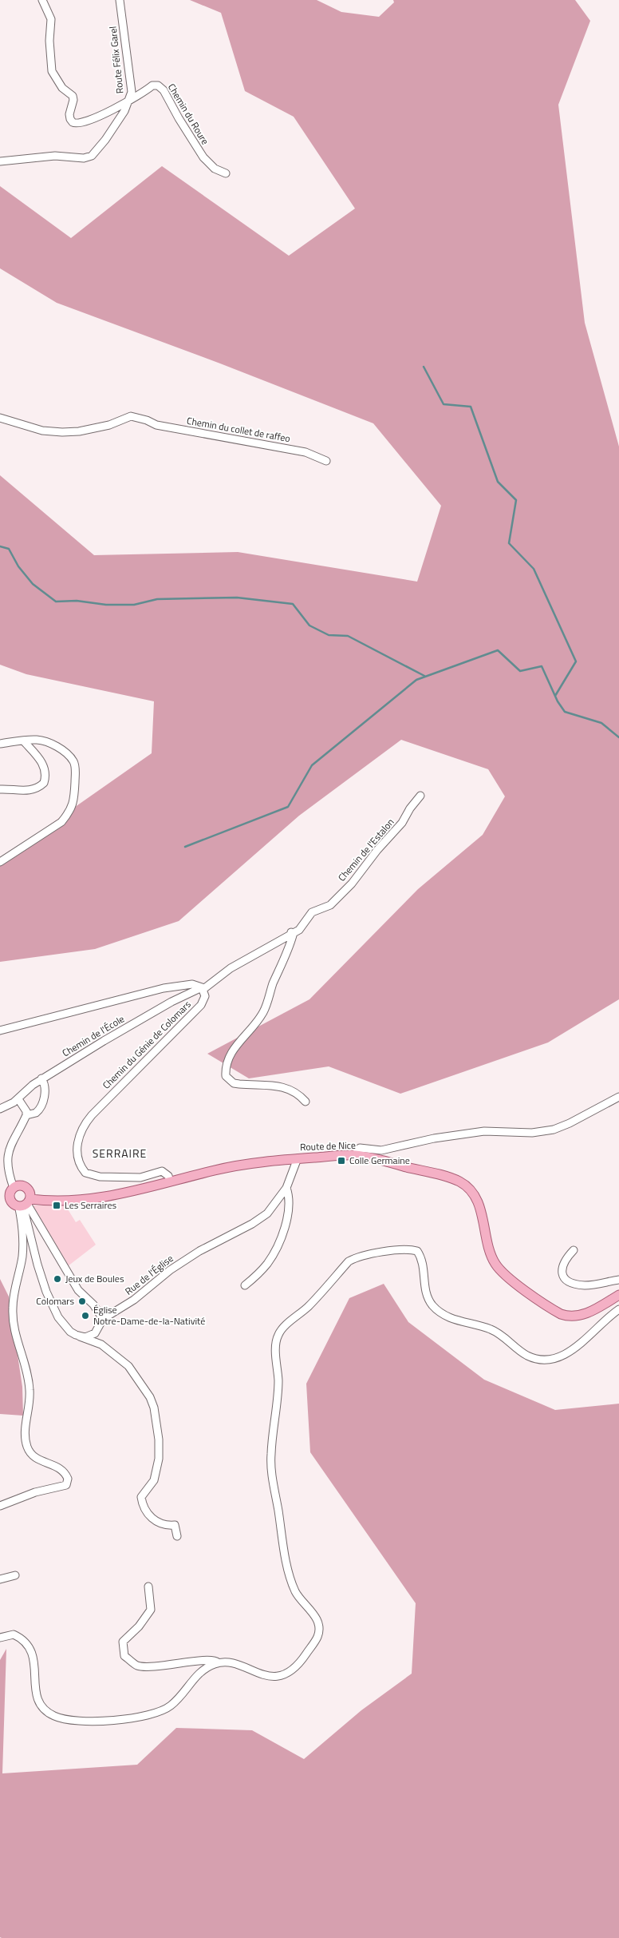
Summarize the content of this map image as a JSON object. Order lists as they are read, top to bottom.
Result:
{
  "streets": {
    "main road": ["Route de Nice"],
    "street": [
      "Route Félix Garel",
      "Chemin du Roure",
      "Chemin du collet de raffeo",
      "Chemin de l'Estalon",
      "Chemin de l'École",
      "Chemin du Génie de Colomars",
      "Rue de l'Église"
    ]
  },
  "crossings": [
    ["Route Félix Garel", "Chemin du Roure"],
    ["Chemin de l'Estalon", "Chemin de l'École"],
    ["Chemin de l'Estalon", "Chemin du Génie de Colomars"],
    ["Chemin de l'École", "Chemin du Génie de Colomars"],
    ["Chemin du Génie de Colomars", "Route de Nice"],
    ["Route de Nice", "Rue de l'Église"]
  ],
  "districts": ["SERRAIRE"],
  "places": {
    "transit": ["Colle Germaine", "Les Serraires"],
    "other": ["Jeux de Boules", "Colomars", "Église Notre-Dame-de-la-Nativité"]
  }
}
